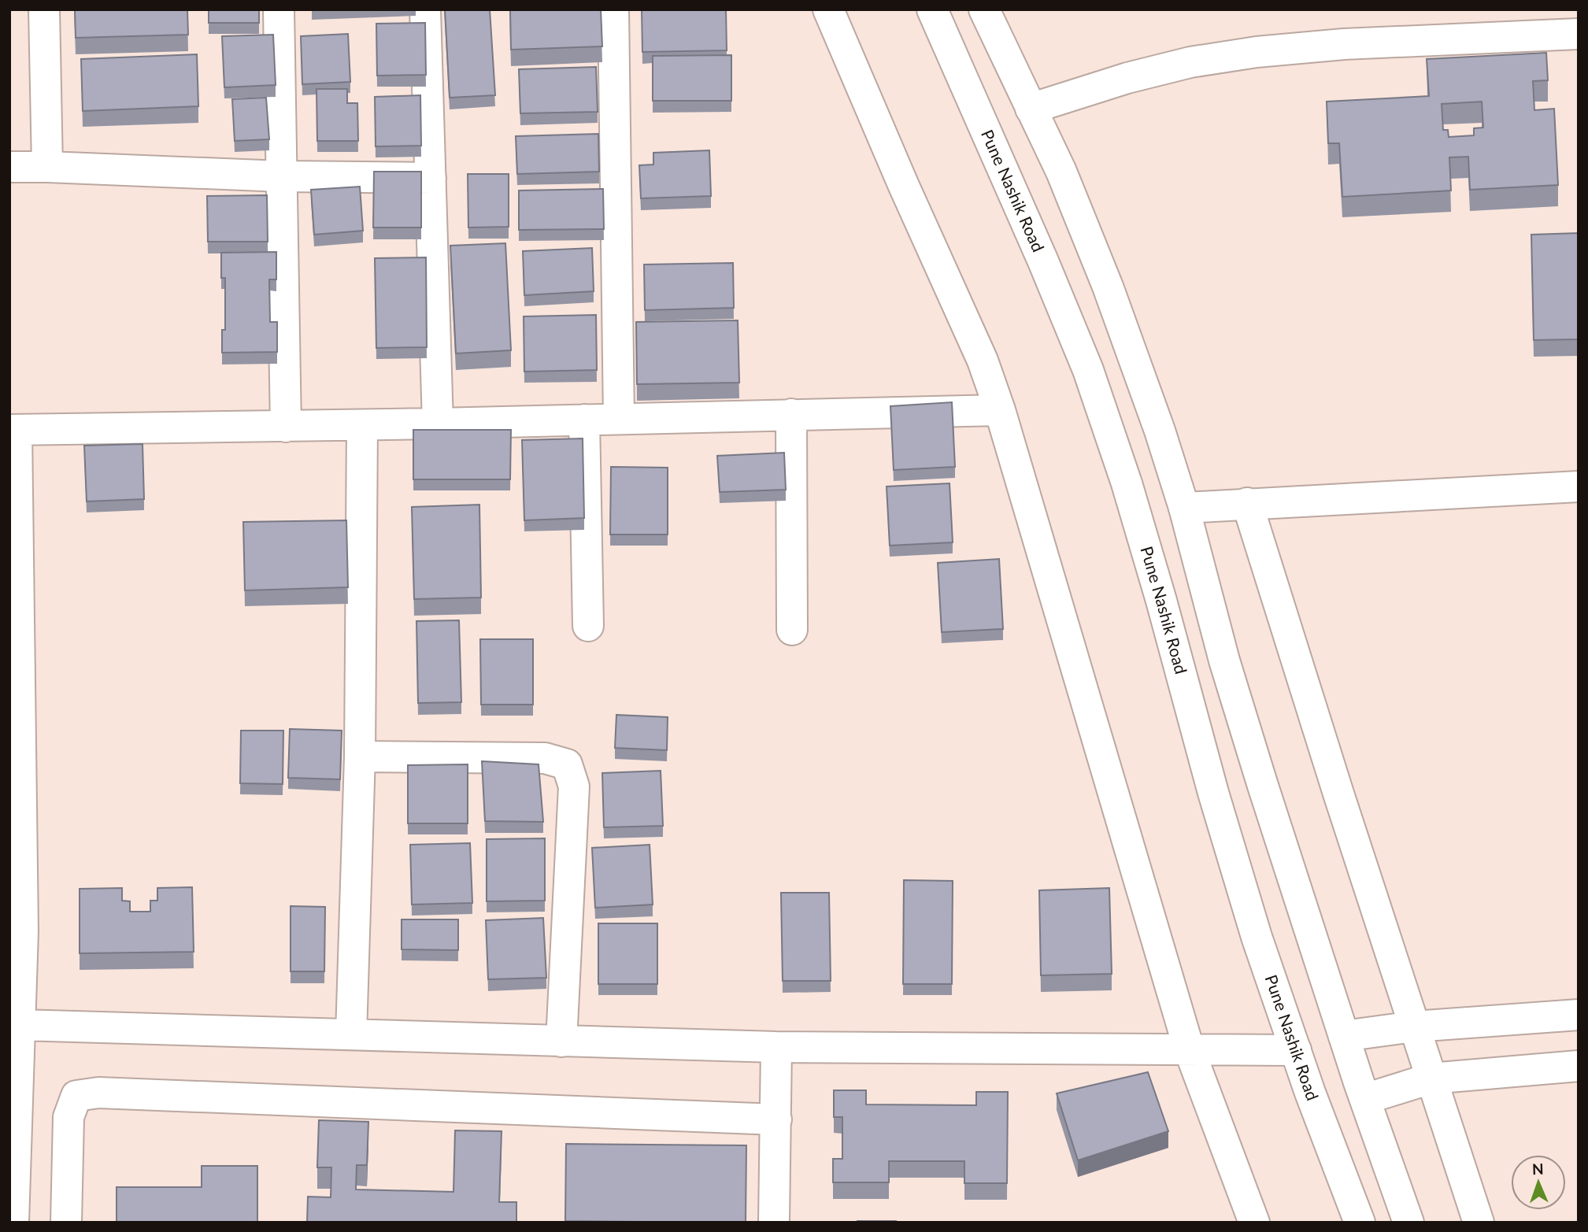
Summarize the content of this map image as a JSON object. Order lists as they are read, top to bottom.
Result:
{
  "streets": {
    "main road": ["Pune Nashik Road"]
  },
  "north": "top"
}
